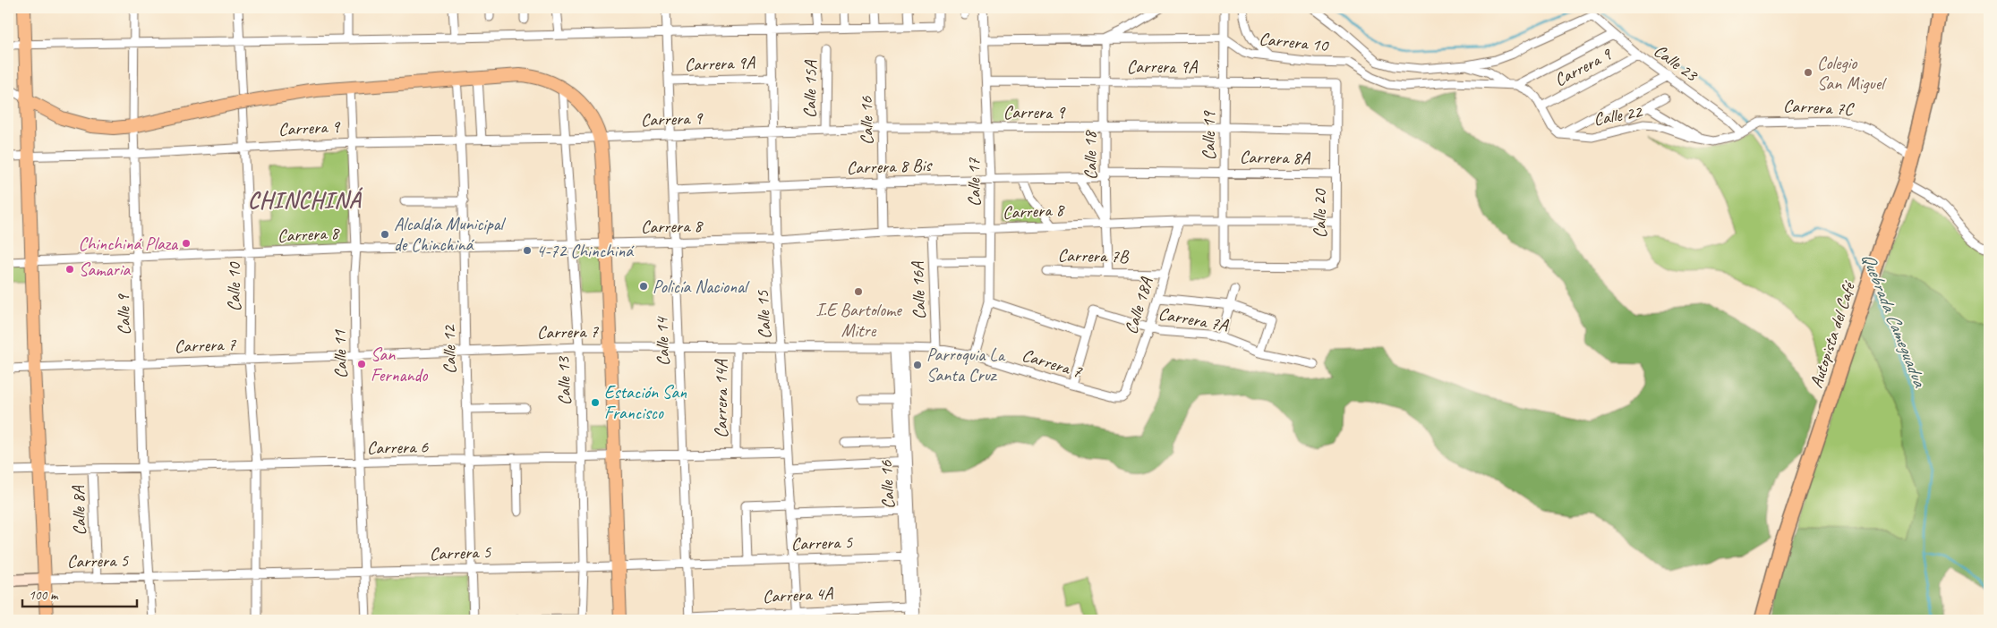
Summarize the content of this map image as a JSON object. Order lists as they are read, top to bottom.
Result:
{
  "streets": {
    "highway": ["Autopista del Café"],
    "street": [
      "Carrera 10",
      "Calle 23",
      "Carrera 9A",
      "Carrera 9",
      "Calle 15A",
      "Carrera 7C",
      "Calle 22",
      "Calle 16",
      "Calle 19",
      "Calle 18",
      "Carrera 8A",
      "Carrera 8 Bis",
      "Calle 17",
      "Carrera 8",
      "Calle 20",
      "Carrera 7B",
      "Calle 10",
      "Calle 16A",
      "Calle 18A",
      "Calle 9",
      "Calle 15",
      "Carrera 7A",
      "Carrera 7",
      "Calle 14",
      "Calle 12",
      "Calle 11",
      "Calle 13",
      "Carrera 14A",
      "Carrera 6",
      "Calle 8A",
      "Carrera 5",
      "Carrera 4A"
    ]
  },
  "crossings": [
    ["Carrera 10", "Calle 19"],
    ["Calle 23", "Carrera 9"],
    ["Calle 23", "Carrera 7C"],
    ["Calle 23", "Calle 22"],
    ["Carrera 9A", "Calle 19"],
    ["Carrera 9A", "Calle 18"],
    ["Carrera 9A", "Calle 17"],
    ["Carrera 9A", "Calle 20"],
    ["Carrera 9A", "Calle 15"],
    ["Carrera 9A", "Calle 14"],
    ["Carrera 9", "Calle 15A"],
    ["Carrera 9", "Calle 16"],
    ["Carrera 9", "Calle 19"],
    ["Carrera 9", "Calle 18"],
    ["Carrera 9", "Calle 17"],
    ["Carrera 9", "Calle 20"],
    ["Carrera 9", "Calle 10"],
    ["Carrera 9", "Calle 9"],
    ["Carrera 9", "Calle 15"],
    ["Carrera 9", "Calle 14"],
    ["Carrera 9", "Calle 12"],
    ["Carrera 9", "Calle 11"],
    ["Carrera 9", "Calle 13"],
    ["Carrera 7C", "Calle 22"],
    ["Carrera 7C", "Autopista del Café"],
    ["Calle 16", "Carrera 8 Bis"],
    ["Calle 16", "Carrera 8"],
    ["Calle 16", "Carrera 7"],
    ["Calle 16", "Carrera 5"],
    ["Calle 16", "Carrera 4A"],
    ["Calle 19", "Carrera 8A"],
    ["Calle 19", "Carrera 8"],
    ["Calle 19", "Calle 20"],
    ["Calle 18", "Carrera 8A"],
    ["Calle 18", "Carrera 8 Bis"],
    ["Calle 18", "Carrera 8"],
    ["Calle 18", "Carrera 7B"],
    ["Carrera 8A", "Carrera 8 Bis"],
    ["Carrera 8A", "Calle 20"],
    ["Carrera 8 Bis", "Calle 17"],
    ["Carrera 8 Bis", "Calle 15"],
    ["Carrera 8 Bis", "Calle 14"],
    ["Calle 17", "Carrera 8"],
    ["Calle 17", "Carrera 7"],
    ["Carrera 8", "Calle 20"],
    ["Carrera 8", "Calle 10"],
    ["Carrera 8", "Calle 16A"],
    ["Carrera 8", "Calle 18A"],
    ["Carrera 8", "Calle 9"],
    ["Carrera 8", "Calle 15"],
    ["Carrera 8", "Calle 14"],
    ["Carrera 8", "Calle 12"],
    ["Carrera 8", "Calle 11"],
    ["Carrera 8", "Calle 13"],
    ["Carrera 7B", "Calle 18A"],
    ["Calle 10", "Carrera 7"],
    ["Calle 10", "Carrera 6"],
    ["Calle 10", "Carrera 5"],
    ["Calle 16A", "Carrera 7"],
    ["Calle 18A", "Carrera 7A"],
    ["Calle 18A", "Carrera 7"],
    ["Calle 9", "Carrera 7"],
    ["Calle 9", "Carrera 6"],
    ["Calle 9", "Carrera 5"],
    ["Calle 15", "Carrera 7"],
    ["Calle 15", "Carrera 6"],
    ["Calle 15", "Carrera 5"],
    ["Calle 15", "Carrera 4A"],
    ["Carrera 7", "Calle 14"],
    ["Carrera 7", "Calle 12"],
    ["Carrera 7", "Calle 11"],
    ["Carrera 7", "Calle 13"],
    ["Carrera 7", "Carrera 14A"],
    ["Calle 14", "Carrera 6"],
    ["Calle 14", "Carrera 5"],
    ["Calle 14", "Carrera 4A"],
    ["Calle 12", "Carrera 6"],
    ["Calle 12", "Carrera 5"],
    ["Calle 11", "Carrera 6"],
    ["Calle 11", "Carrera 5"],
    ["Calle 13", "Carrera 6"],
    ["Calle 13", "Carrera 5"],
    ["Carrera 14A", "Carrera 6"],
    ["Carrera 6", "Calle 8A"],
    ["Calle 8A", "Carrera 5"]
  ],
  "districts": ["CHINCHINÁ"],
  "water": ["Quebrada Cameguadua"],
  "places": [
    "Colegio San Miguel",
    "Alcaldía Municipal de Chinchiná",
    "Chinchiná Plaza",
    "4-72 Chinchiná",
    "Samaria",
    "Policía Nacional",
    "I.E Bartolome Mitre",
    "San Fernando",
    "Parroquia La Santa Cruz",
    "Estación San Francisco"
  ],
  "scale_bar": "100 m"
}
